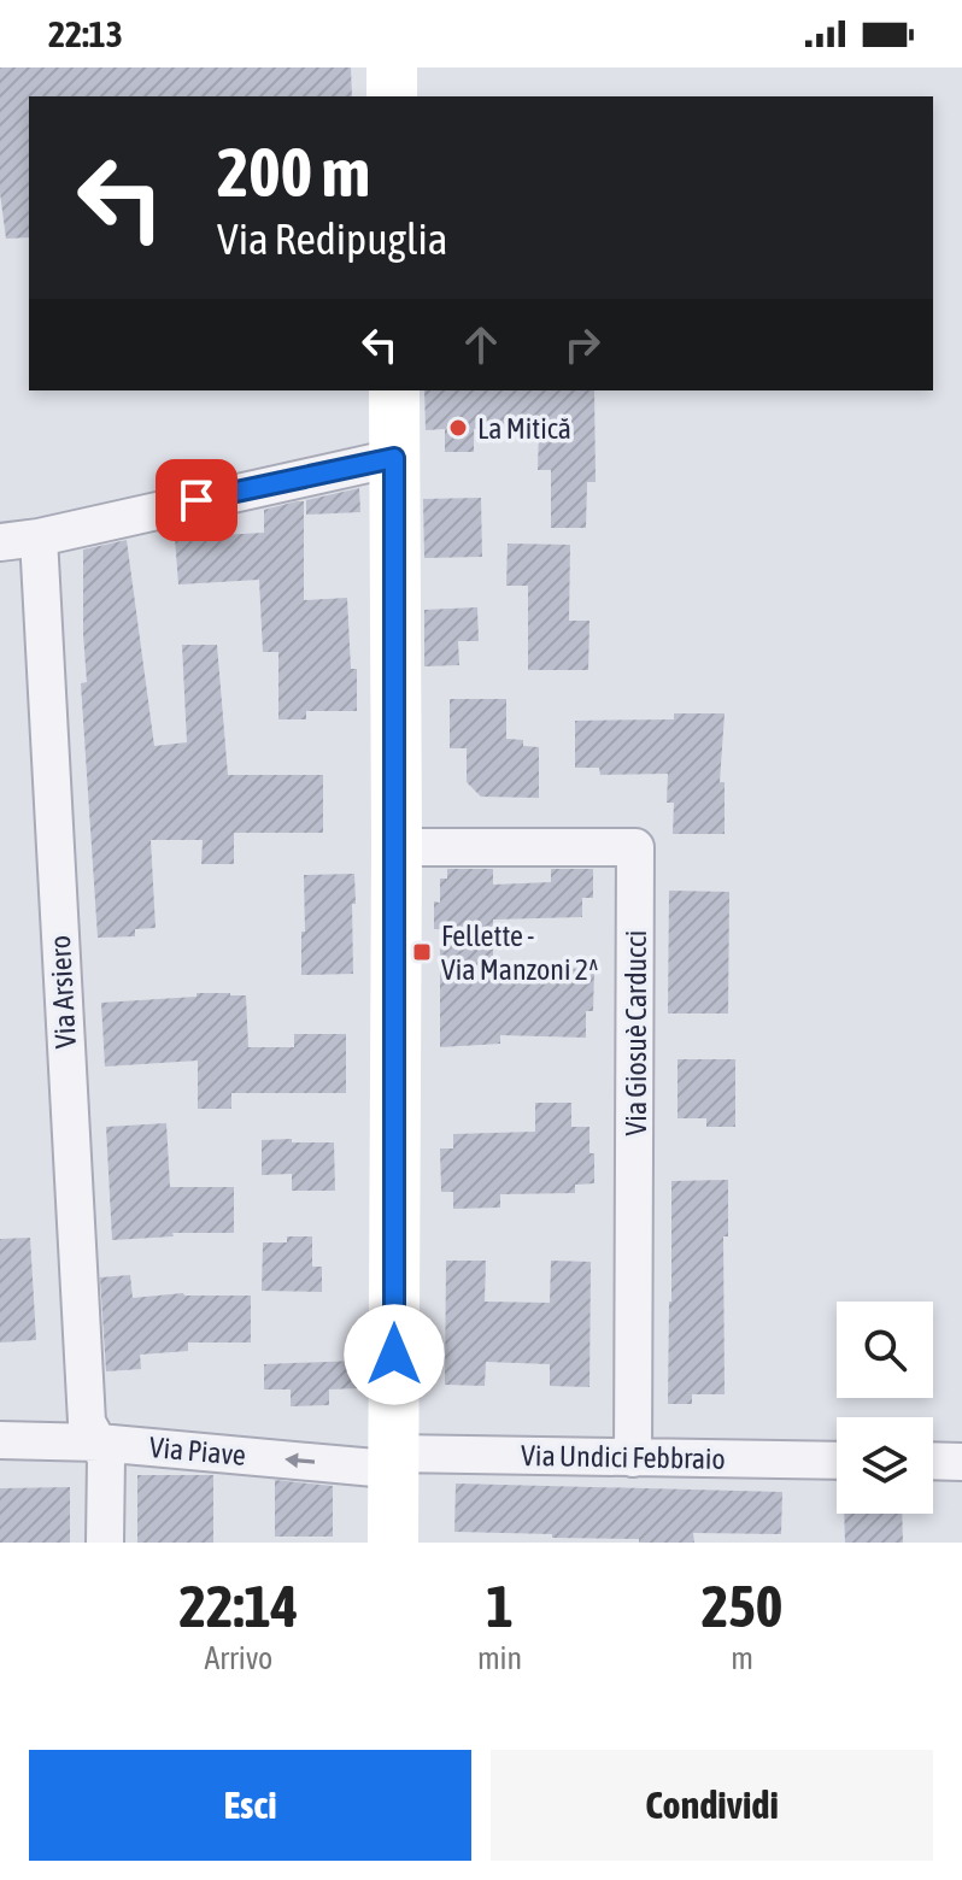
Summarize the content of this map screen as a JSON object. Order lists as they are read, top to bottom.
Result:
{
  "streets": {
    "street": [
      "Via Arsiero",
      "Via Giosuè Carducci",
      "Via Piave",
      "Via Undici Febbraio"
    ]
  },
  "crossings": [
    ["Via Arsiero", "Via Piave"],
    ["Via Giosuè Carducci", "Via Undici Febbraio"],
    ["Via Piave", "Via Undici Febbraio"]
  ],
  "one_way": ["Via Piave"],
  "places": {
    "other": ["La Mitică"],
    "transit": ["Fellette - Via Manzoni 2^"]
  },
  "page": {
    "status": "22:13",
    "turn": ["200 m", "Via Redipuglia"],
    "eta": [
      "22:14",
      "Arrivo",
      "1",
      "min",
      "250",
      "m"
    ],
    "buttons": ["Esci", "Condividi"]
  }
}
